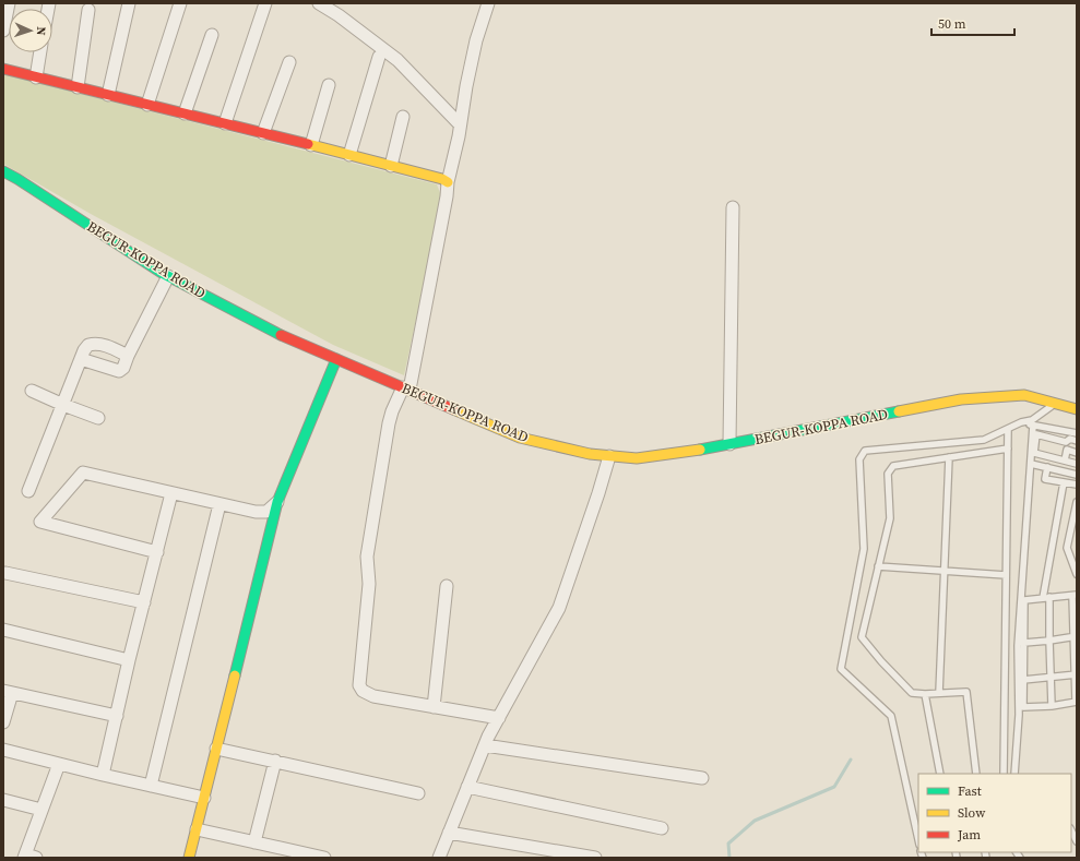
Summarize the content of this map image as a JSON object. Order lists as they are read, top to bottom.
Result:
{
  "streets": {
    "main road": ["BEGUR-KOPPA ROAD"]
  },
  "legend": ["Fast", "Slow", "Jam"],
  "scale_bar": "50 m",
  "north": "right"
}
